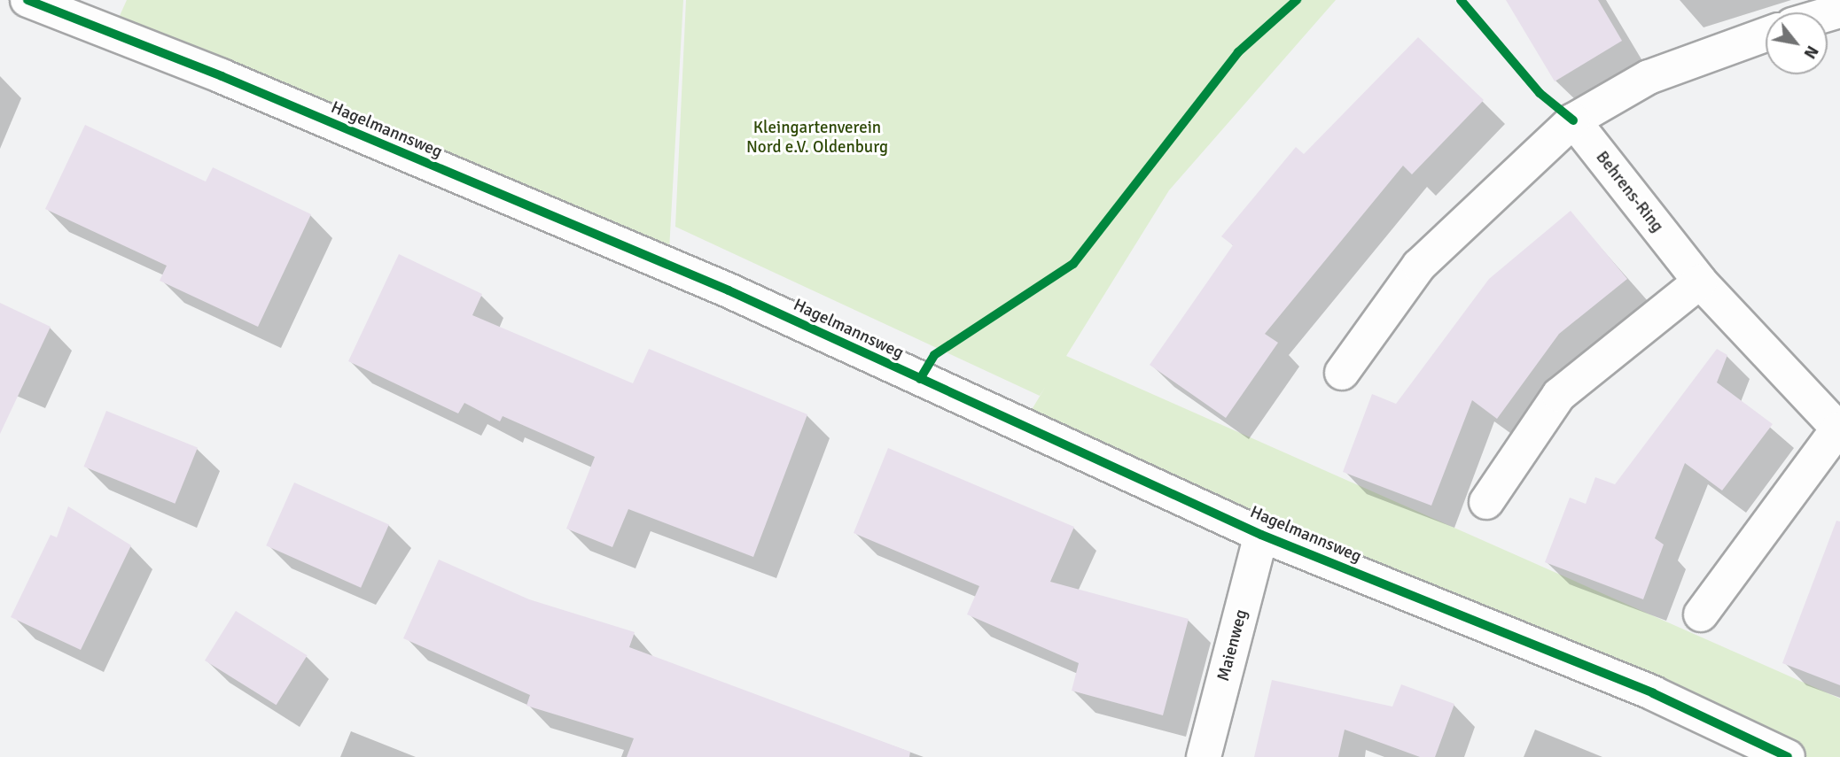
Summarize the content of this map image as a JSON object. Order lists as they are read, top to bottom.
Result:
{
  "streets": {
    "street": ["Hagelmannsweg", "Behrens-Ring", "Maienweg"]
  },
  "crossings": [
    ["Hagelmannsweg", "Maienweg"]
  ],
  "parks": ["Kleingartenverein Nord e.V. Oldenburg"],
  "north": "bottom right"
}
